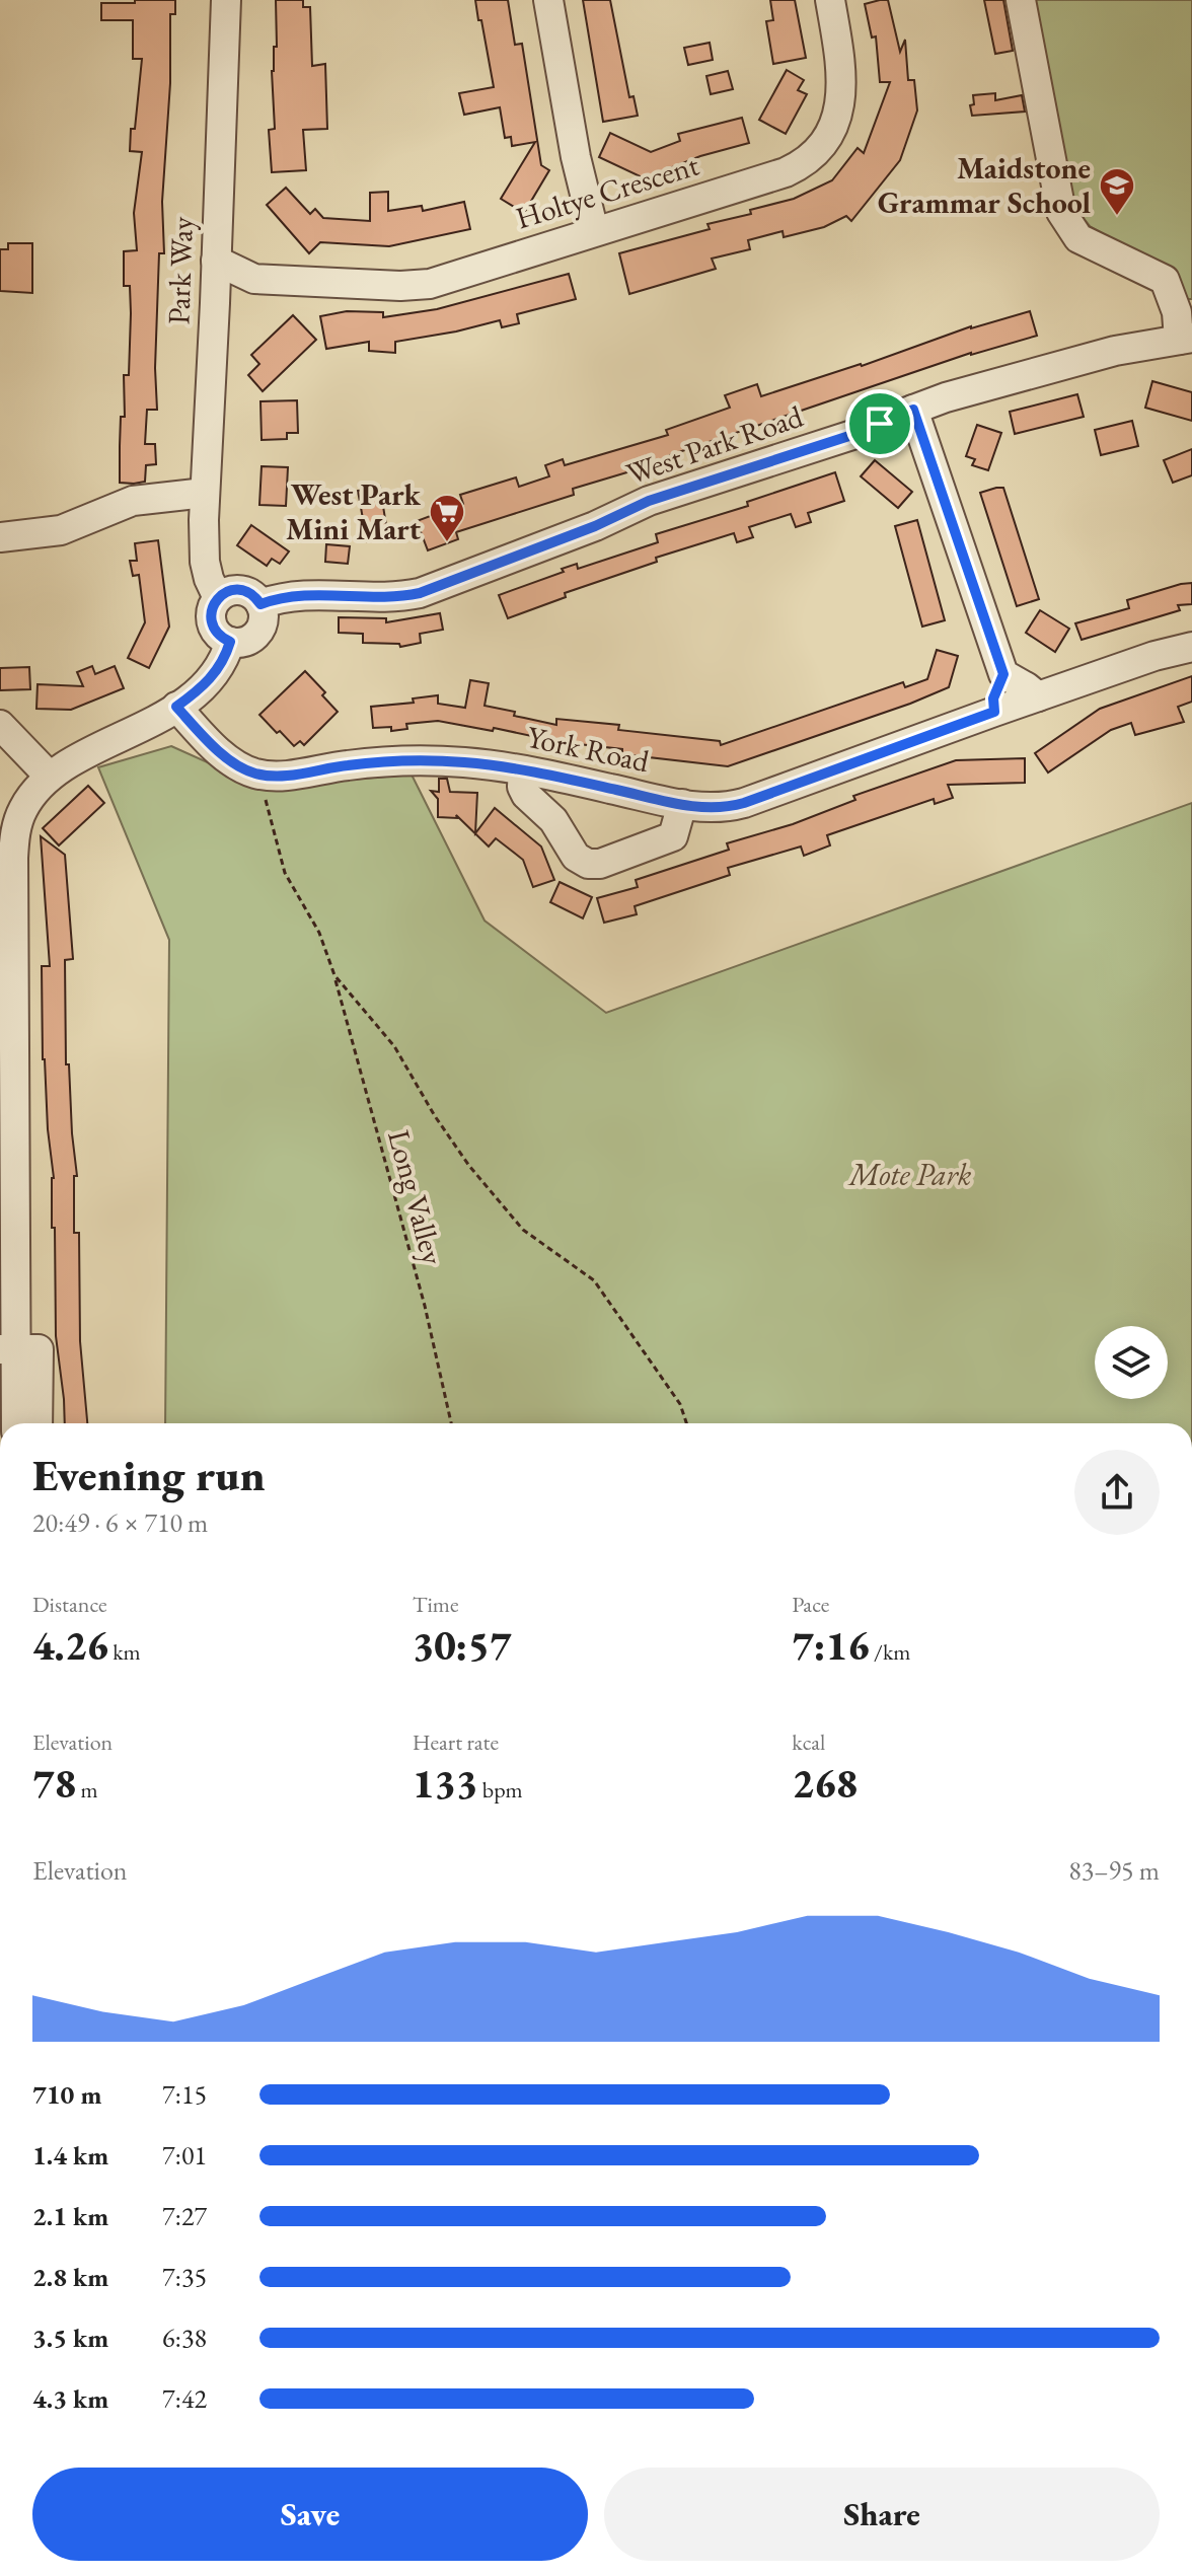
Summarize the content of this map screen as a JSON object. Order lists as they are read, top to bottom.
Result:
{
  "streets": {
    "street": [
      "Holtye Crescent",
      "Park Way",
      "West Park Road",
      "York Road"
    ],
    "path": ["Long Valley"]
  },
  "crossings": [
    ["Holtye Crescent", "Park Way"],
    ["Park Way", "West Park Road"],
    ["York Road", "Long Valley"]
  ],
  "parks": ["Mote Park"],
  "places": {
    "school or university": ["Maidstone Grammar School"],
    "supermarket": ["West Park Mini Mart"]
  },
  "page": {
    "heading": ["Evening run", "20:49 · 6 × 710 m"],
    "stats": [
      ["Distance", "4.26 km"],
      ["Time", "30:57"],
      ["Pace", "7:16 /km"],
      ["Elevation", "78 m"],
      ["Heart rate", "133 bpm"],
      ["kcal", "268"]
    ],
    "chart": ["Elevation", "83–95 m"],
    "list": [
      {
        "name": "710 m",
        "note": "7:15"
      },
      {
        "name": "1.4 km",
        "note": "7:01"
      },
      {
        "name": "2.1 km",
        "note": "7:27"
      },
      {
        "name": "2.8 km",
        "note": "7:35"
      },
      {
        "name": "3.5 km",
        "note": "6:38"
      },
      {
        "name": "4.3 km",
        "note": "7:42"
      }
    ],
    "buttons": ["Save", "Share"]
  }
}
